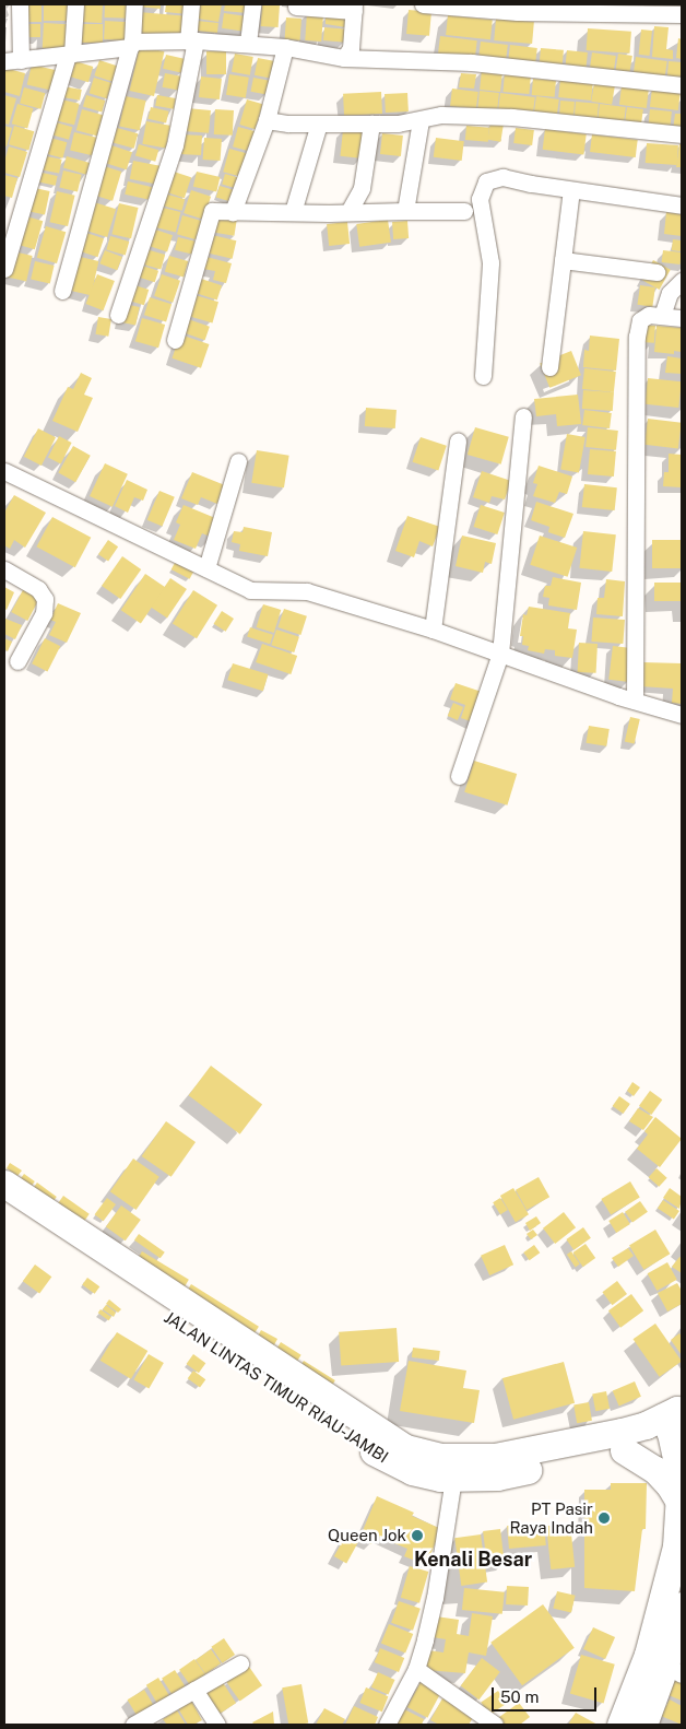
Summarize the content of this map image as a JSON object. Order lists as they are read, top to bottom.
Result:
{
  "streets": {
    "highway": ["JALAN LINTAS TIMUR RIAU-JAMBI"]
  },
  "districts": ["Kenali Besar"],
  "places": ["PT Pasir Raya Indah", "Queen Jok"],
  "scale_bar": "50 m"
}
